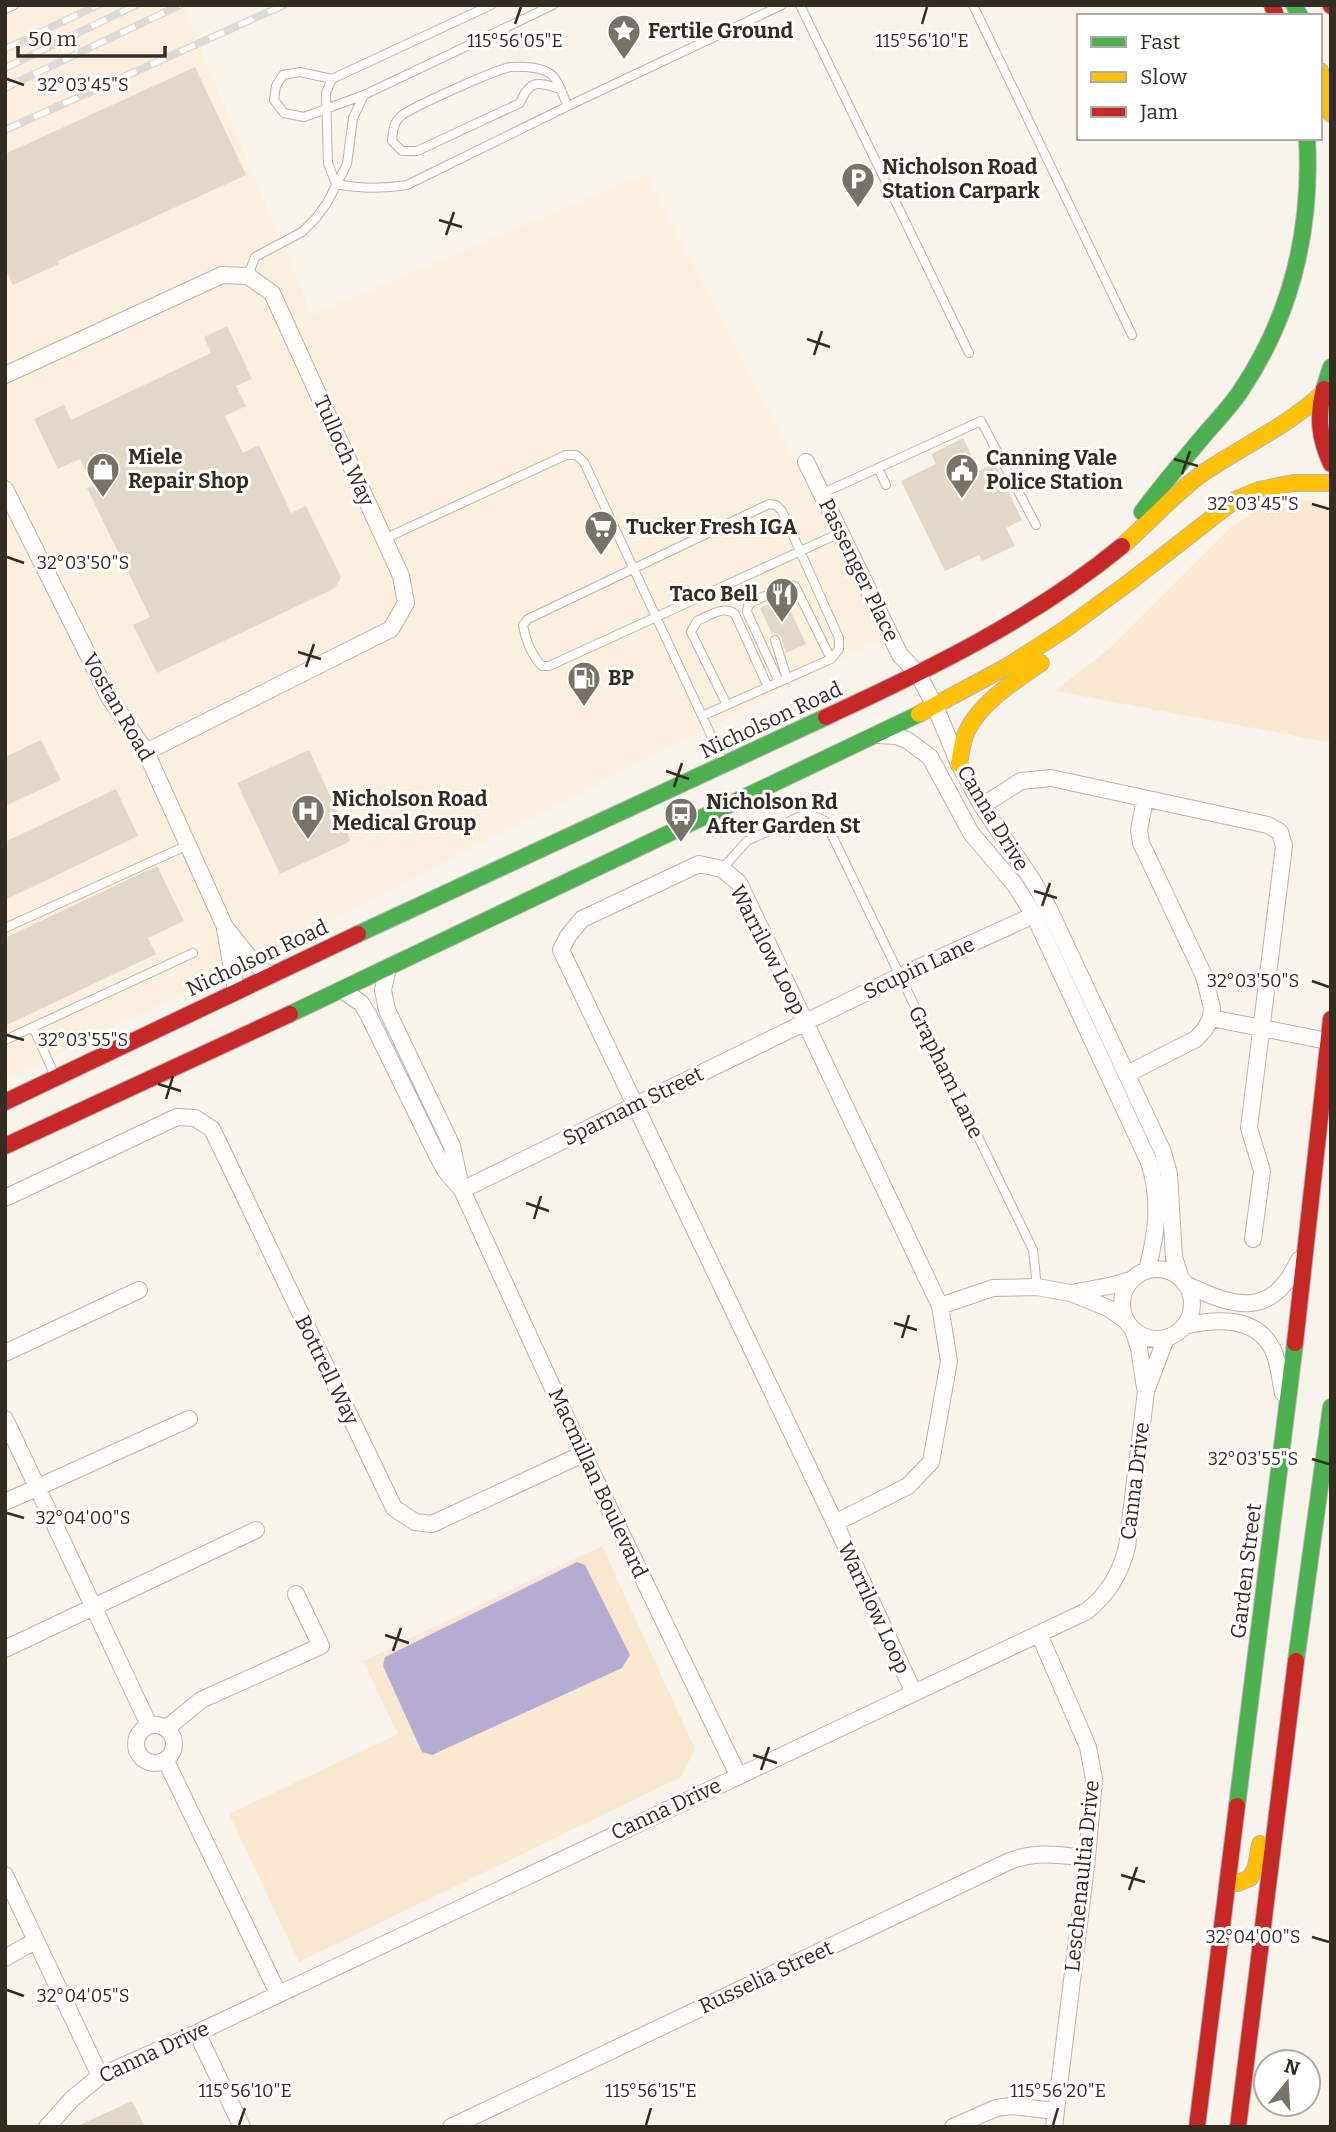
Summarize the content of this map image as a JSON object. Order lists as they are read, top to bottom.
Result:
{
  "streets": {
    "main road": ["Nicholson Road", "Garden Street"],
    "street": [
      "Tulloch Way",
      "Passenger Place",
      "Vostan Road",
      "Canna Drive",
      "Warrilow Loop",
      "Scupin Lane",
      "Sparnam Street",
      "Bottrell Way",
      "Macmillan Boulevard",
      "Leschenaultia Drive",
      "Russelia Street"
    ],
    "lane": ["Grapham Lane"]
  },
  "crossings": [
    ["Tulloch Way", "Vostan Road"],
    ["Passenger Place", "Nicholson Road"],
    ["Passenger Place", "Canna Drive"],
    ["Vostan Road", "Nicholson Road"],
    ["Canna Drive", "Warrilow Loop"],
    ["Canna Drive", "Scupin Lane"],
    ["Canna Drive", "Macmillan Boulevard"],
    ["Canna Drive", "Leschenaultia Drive"],
    ["Warrilow Loop", "Scupin Lane"],
    ["Warrilow Loop", "Grapham Lane"],
    ["Warrilow Loop", "Sparnam Street"],
    ["Scupin Lane", "Grapham Lane"],
    ["Scupin Lane", "Sparnam Street"],
    ["Sparnam Street", "Macmillan Boulevard"],
    ["Bottrell Way", "Macmillan Boulevard"],
    ["Leschenaultia Drive", "Russelia Street"]
  ],
  "places": {
    "place": ["Fertile Ground"],
    "parking": ["Nicholson Road Station Carpark"],
    "shop": ["Miele Repair Shop"],
    "public building": ["Canning Vale Police Station"],
    "supermarket": ["Tucker Fresh IGA"],
    "restaurant": ["Taco Bell"],
    "fuel station": ["BP"],
    "hospital": ["Nicholson Road Medical Group"],
    "bus stop": ["Nicholson Rd After Garden St"]
  },
  "legend": ["Fast", "Slow", "Jam"],
  "scale_bar": "50 m",
  "north": "top",
  "coordinates": [
    "115°56'05\"E",
    "115°56'10\"E",
    "32°03'45\"S",
    "32°03'50\"S",
    "32°03'55\"S",
    "32°04'00\"S",
    "32°04'05\"S",
    "115°56'15\"E",
    "115°56'20\"E"
  ]
}
